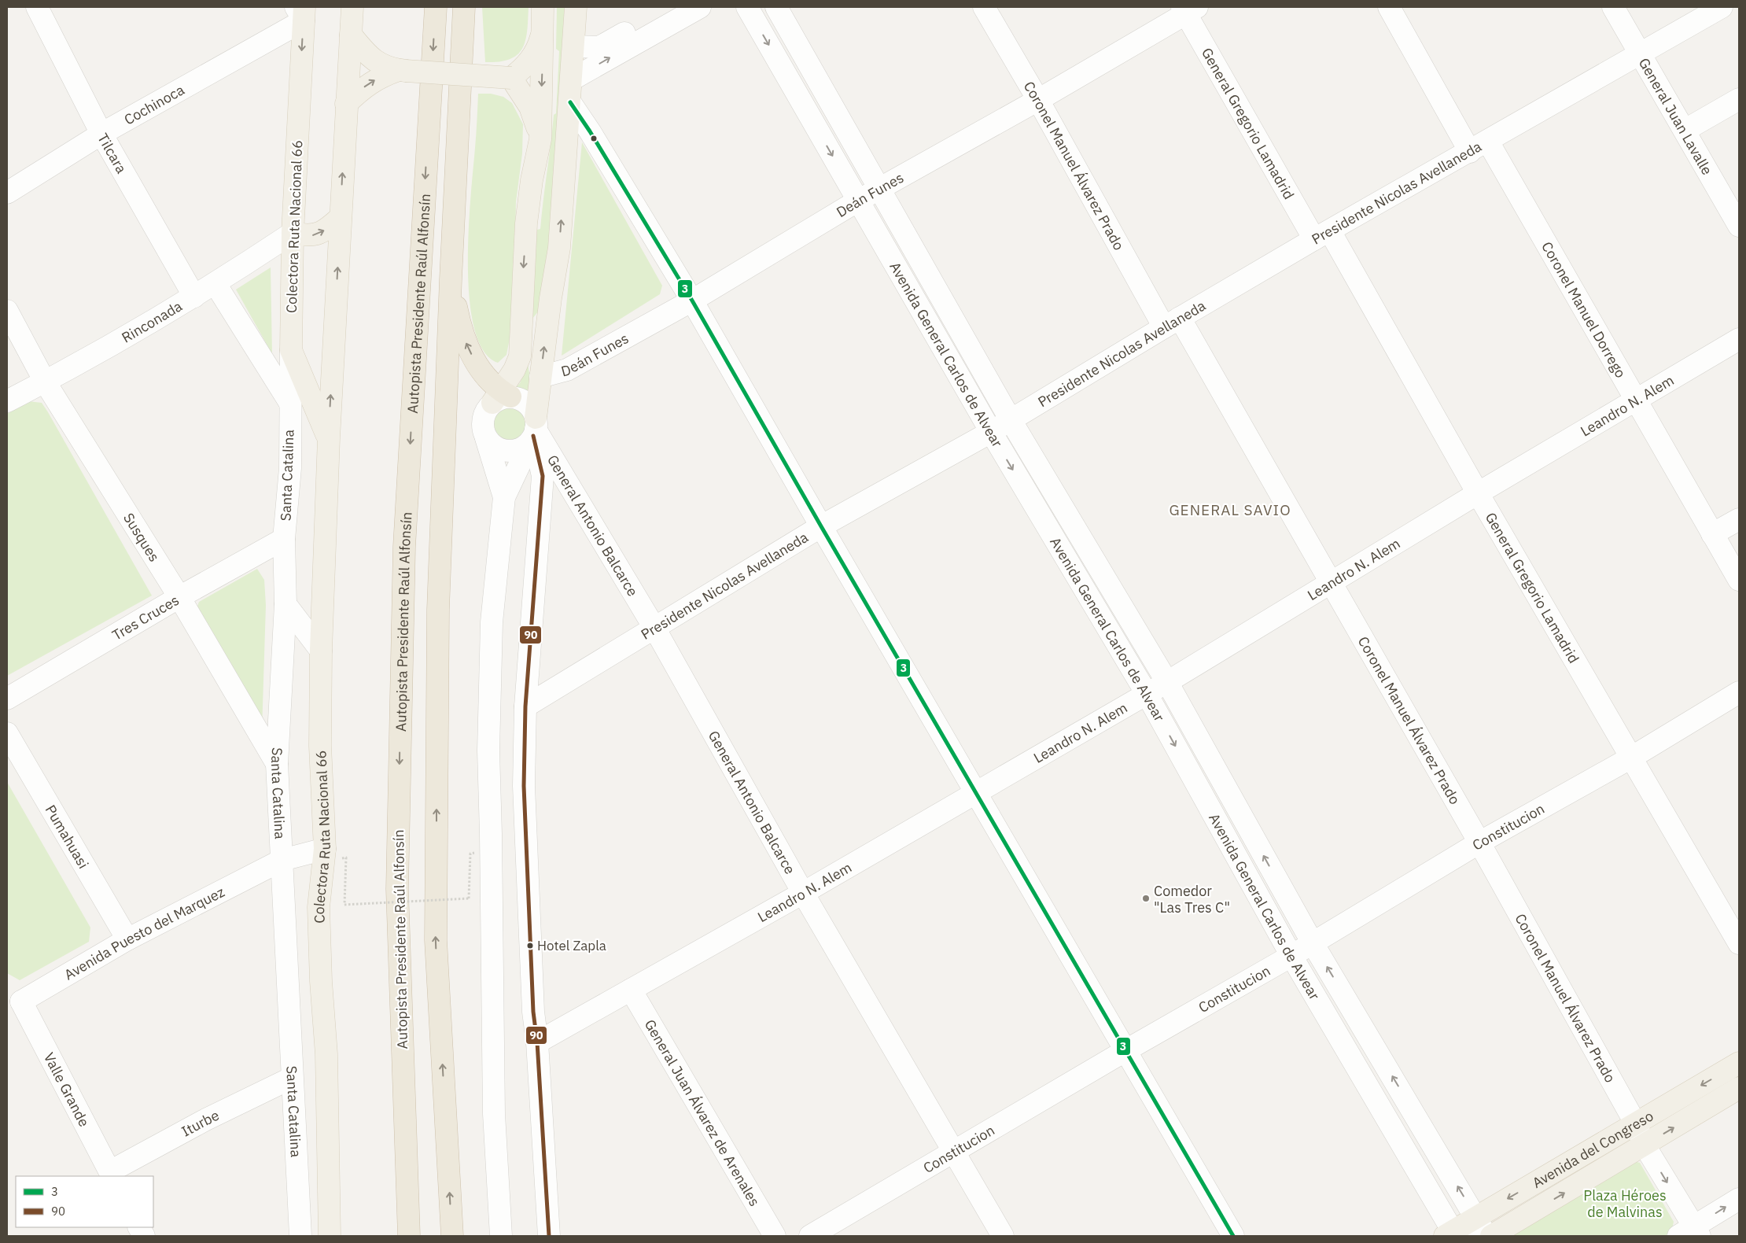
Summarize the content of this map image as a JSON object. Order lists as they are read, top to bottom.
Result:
{
  "streets": {
    "highway": ["Autopista Presidente Raúl Alfonsín"],
    "main road": ["Colectora Ruta Nacional 66", "Avenida del Congreso"],
    "street": [
      "Cochinoca",
      "General Juan Lavalle",
      "General Gregorio Lamadrid",
      "Tilcara",
      "Coronel Manuel Álvarez Prado",
      "Presidente Nicolas Avellaneda",
      "Deán Funes",
      "Coronel Manuel Dorrego",
      "Rinconada",
      "Avenida General Carlos de Alvear",
      "Leandro N. Alem",
      "Santa Catalina",
      "General Antonio Balcarce",
      "Susques",
      "Tres Cruces",
      "Constitucion",
      "Pumahuasi",
      "Avenida Puesto del Marquez",
      "Valle Grande",
      "General Juan Álvarez de Arenales",
      "Iturbe"
    ]
  },
  "crossings": [
    ["Cochinoca", "Tilcara"],
    ["Cochinoca", "Colectora Ruta Nacional 66"],
    ["General Juan Lavalle", "Presidente Nicolas Avellaneda"],
    ["General Gregorio Lamadrid", "Presidente Nicolas Avellaneda"],
    ["General Gregorio Lamadrid", "Deán Funes"],
    ["General Gregorio Lamadrid", "Leandro N. Alem"],
    ["General Gregorio Lamadrid", "Constitucion"],
    ["Tilcara", "Rinconada"],
    ["Coronel Manuel Álvarez Prado", "Presidente Nicolas Avellaneda"],
    ["Coronel Manuel Álvarez Prado", "Deán Funes"],
    ["Coronel Manuel Álvarez Prado", "Leandro N. Alem"],
    ["Coronel Manuel Álvarez Prado", "Constitucion"],
    ["Coronel Manuel Álvarez Prado", "Avenida del Congreso"],
    ["Presidente Nicolas Avellaneda", "Coronel Manuel Dorrego"],
    ["Presidente Nicolas Avellaneda", "Avenida General Carlos de Alvear"],
    ["Presidente Nicolas Avellaneda", "General Antonio Balcarce"],
    ["Deán Funes", "Avenida General Carlos de Alvear"],
    ["Colectora Ruta Nacional 66", "Rinconada"],
    ["Colectora Ruta Nacional 66", "Santa Catalina"],
    ["Colectora Ruta Nacional 66", "Avenida Puesto del Marquez"],
    ["Coronel Manuel Dorrego", "Leandro N. Alem"],
    ["Rinconada", "Susques"],
    ["Avenida General Carlos de Alvear", "Leandro N. Alem"],
    ["Avenida General Carlos de Alvear", "Constitucion"],
    ["Avenida General Carlos de Alvear", "Avenida del Congreso"],
    ["Leandro N. Alem", "General Antonio Balcarce"],
    ["Leandro N. Alem", "General Juan Álvarez de Arenales"],
    ["Santa Catalina", "Susques"],
    ["Santa Catalina", "Tres Cruces"],
    ["Santa Catalina", "Avenida Puesto del Marquez"],
    ["Santa Catalina", "Iturbe"],
    ["General Antonio Balcarce", "Constitucion"],
    ["Susques", "Tres Cruces"],
    ["Pumahuasi", "Avenida Puesto del Marquez"],
    ["Avenida Puesto del Marquez", "Valle Grande"],
    ["Valle Grande", "Iturbe"]
  ],
  "districts": ["GENERAL SAVIO"],
  "parks": ["Plaza Héroes de Malvinas"],
  "places": ["Comedor \"Las Tres C\"", "Hotel Zapla"],
  "lines": ["transit line 3", "transit line 90"],
  "legend": ["3", "90"]
}
